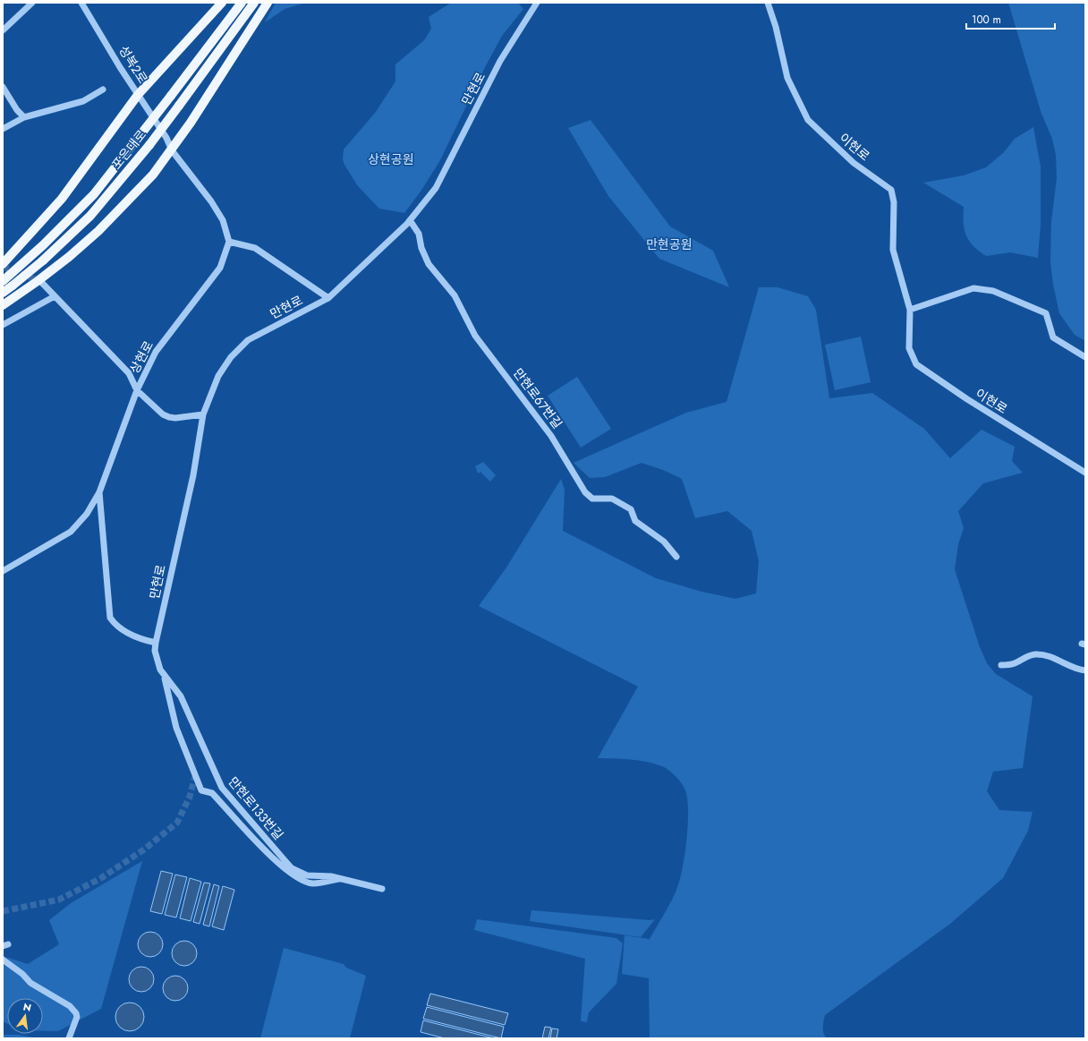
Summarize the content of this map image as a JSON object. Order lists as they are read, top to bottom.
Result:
{
  "streets": {
    "main road": ["포은대로"],
    "street": [
      "성복2로",
      "만현로",
      "이현로",
      "상현로",
      "만현로67번길",
      "만현로133번길"
    ]
  },
  "crossings": [
    ["만현로", "만현로67번길"],
    ["만현로", "만현로133번길"]
  ],
  "parks": ["상현공원", "만현공원"],
  "scale_bar": "100 m",
  "north": "top"
}
